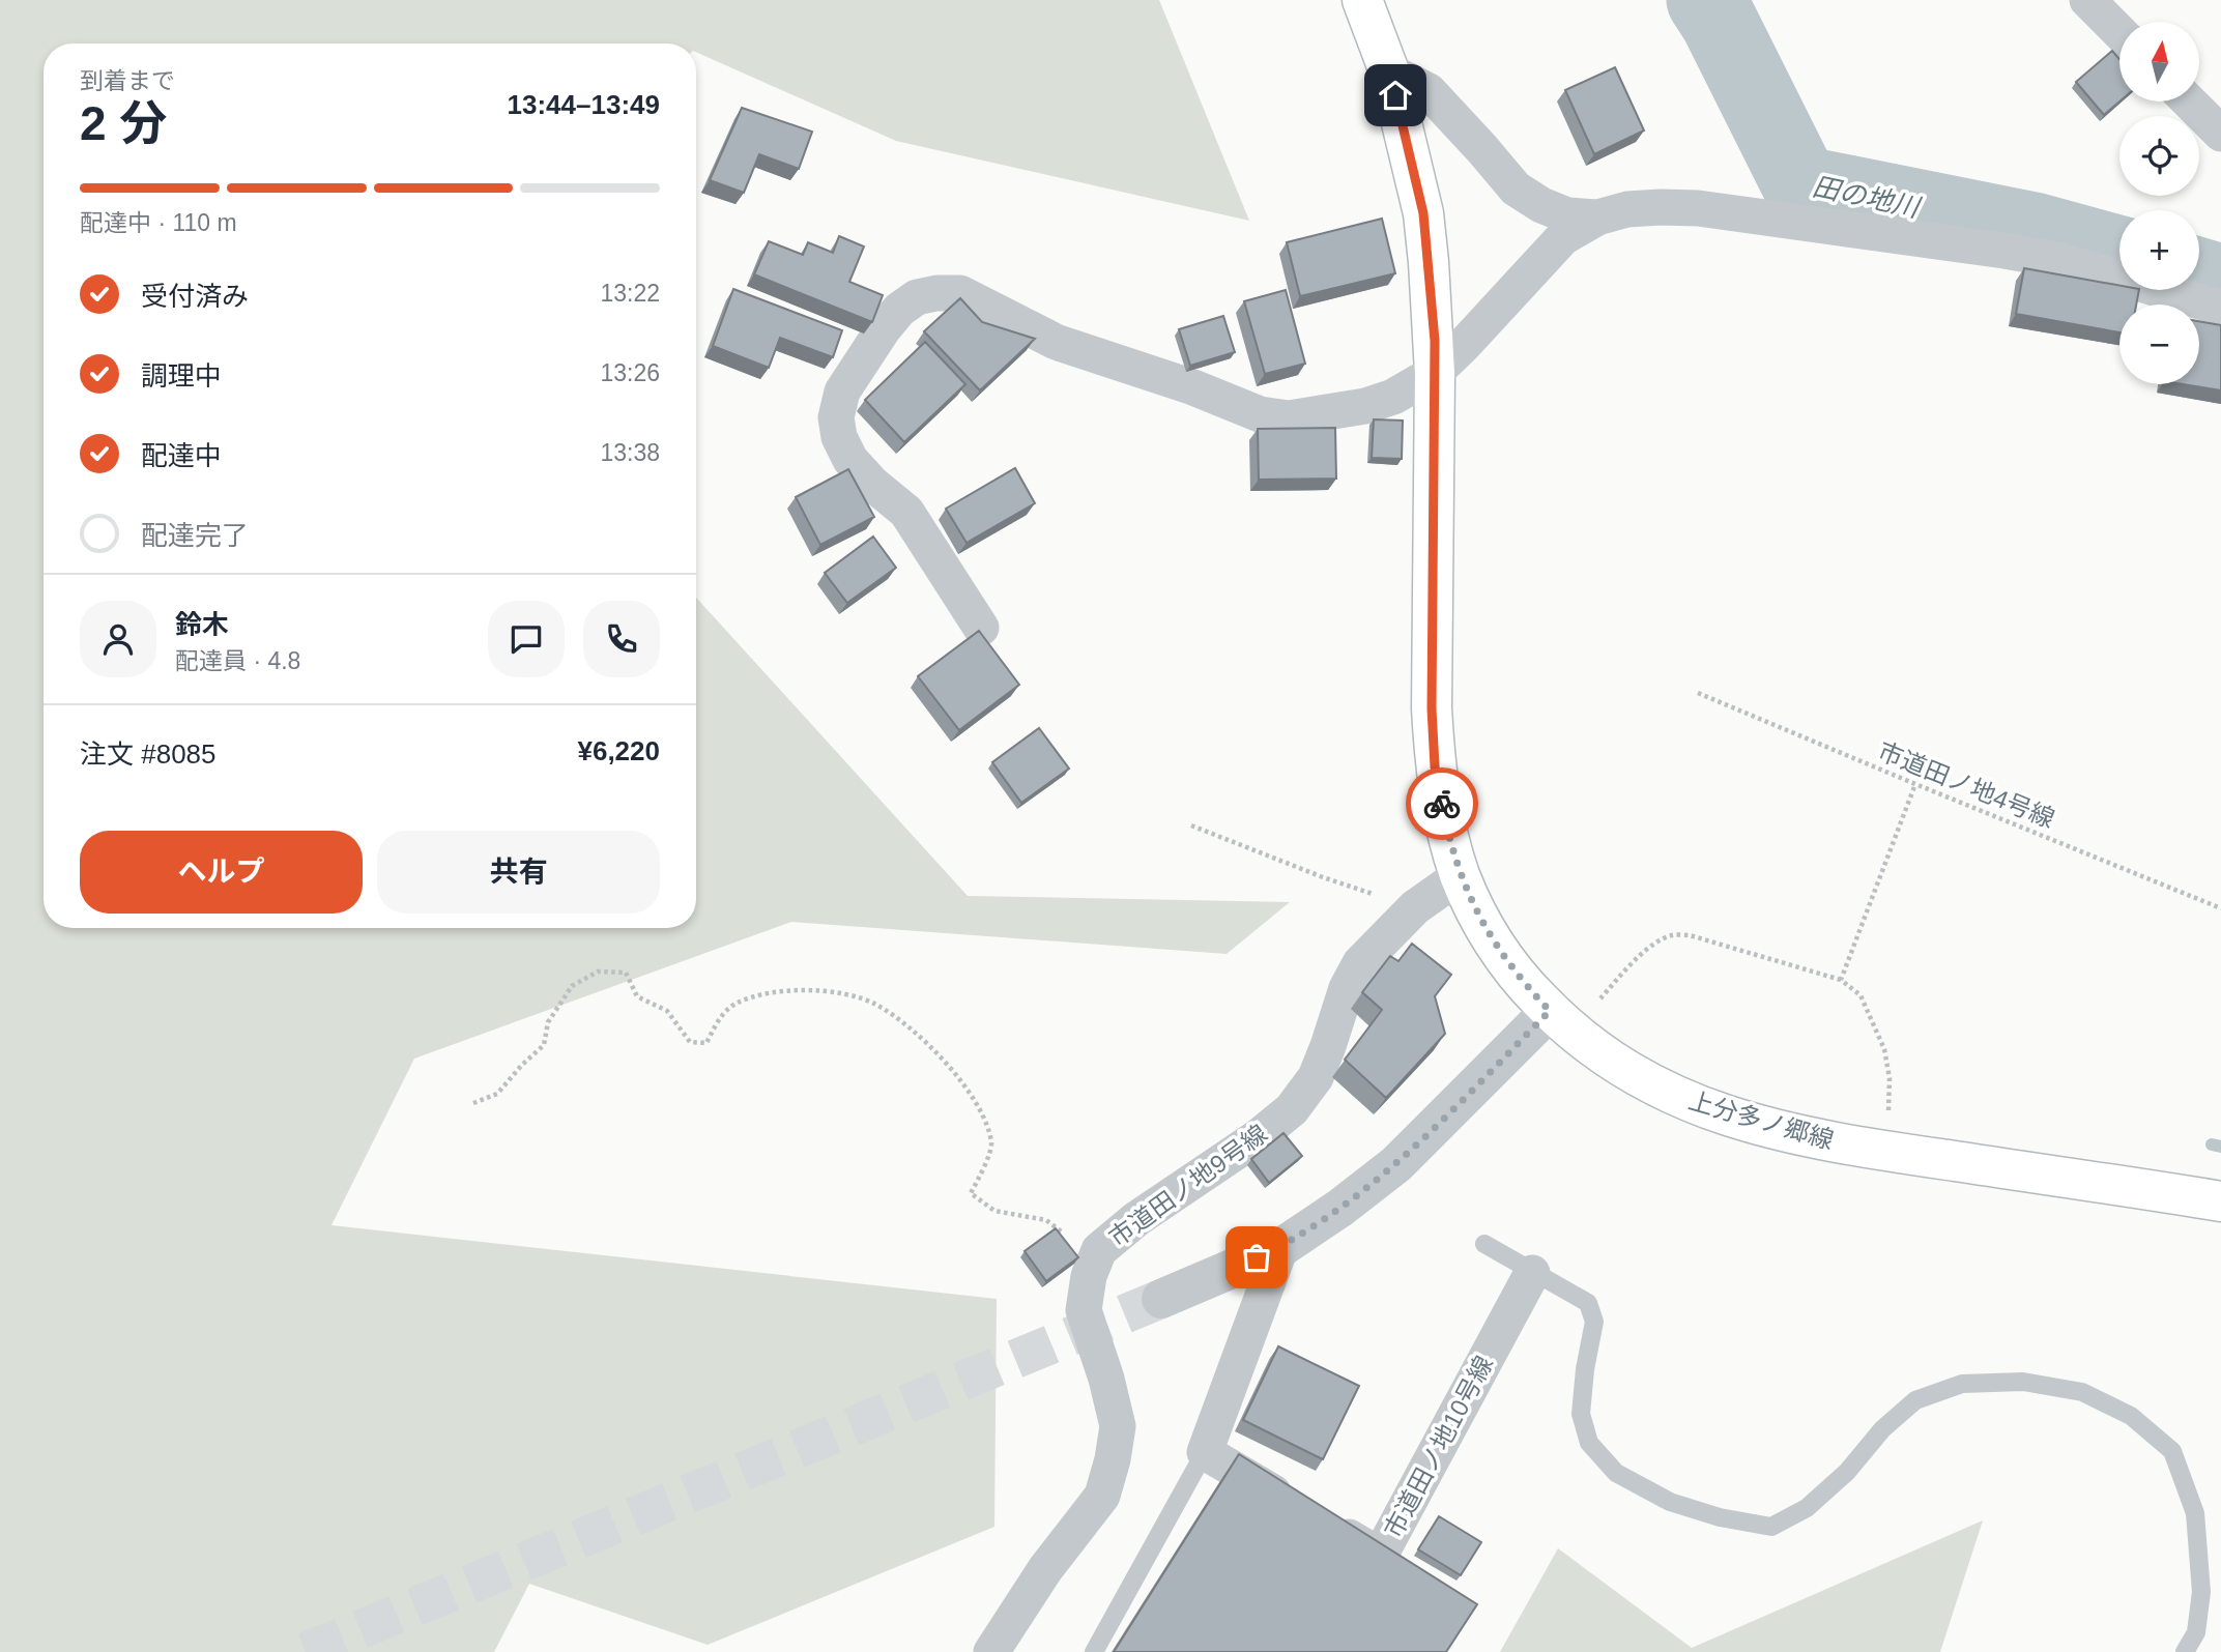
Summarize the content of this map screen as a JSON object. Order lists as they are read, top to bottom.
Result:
{
  "streets": {
    "main road": ["上分多ノ郷線"],
    "street": ["市道田ノ地9号線", "市道田ノ地10号線"],
    "path": ["市道田ノ地4号線"]
  },
  "crossings": [
    ["上分多ノ郷線", "市道田ノ地9号線"]
  ],
  "water": ["田の地川"],
  "north": "top",
  "page": {
    "map_buttons": ["+", "−"],
    "heading": ["2 分", "到着まで", "13:44–13:49"],
    "panel": [
      "鈴木",
      "配達員 · 4.8",
      "注文 #8085",
      "¥6,220"
    ],
    "bar": "配達中 · 110 m",
    "list": [
      ["受付済み", "13:22"],
      ["調理中", "13:26"],
      ["配達中", "13:38"],
      "配達完了"
    ],
    "buttons": ["ヘルプ", "共有"]
  }
}
